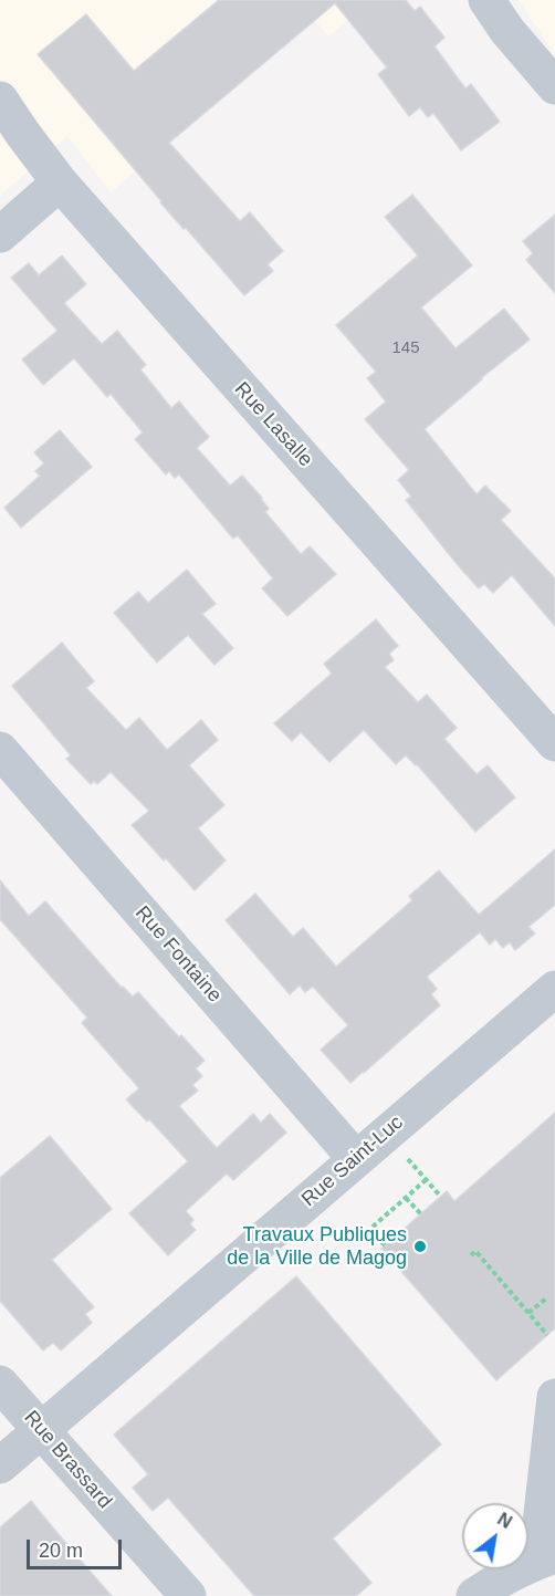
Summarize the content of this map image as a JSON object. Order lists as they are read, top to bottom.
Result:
{
  "streets": {
    "street": [
      "Rue Lasalle",
      "Rue Fontaine",
      "Rue Saint-Luc",
      "Rue Brassard"
    ]
  },
  "crossings": [
    ["Rue Fontaine", "Rue Saint-Luc"],
    ["Rue Saint-Luc", "Rue Brassard"]
  ],
  "places": ["Travaux Publiques de la Ville de Magog"],
  "house_numbers": ["145"],
  "scale_bar": "20 m",
  "north": "top right"
}
